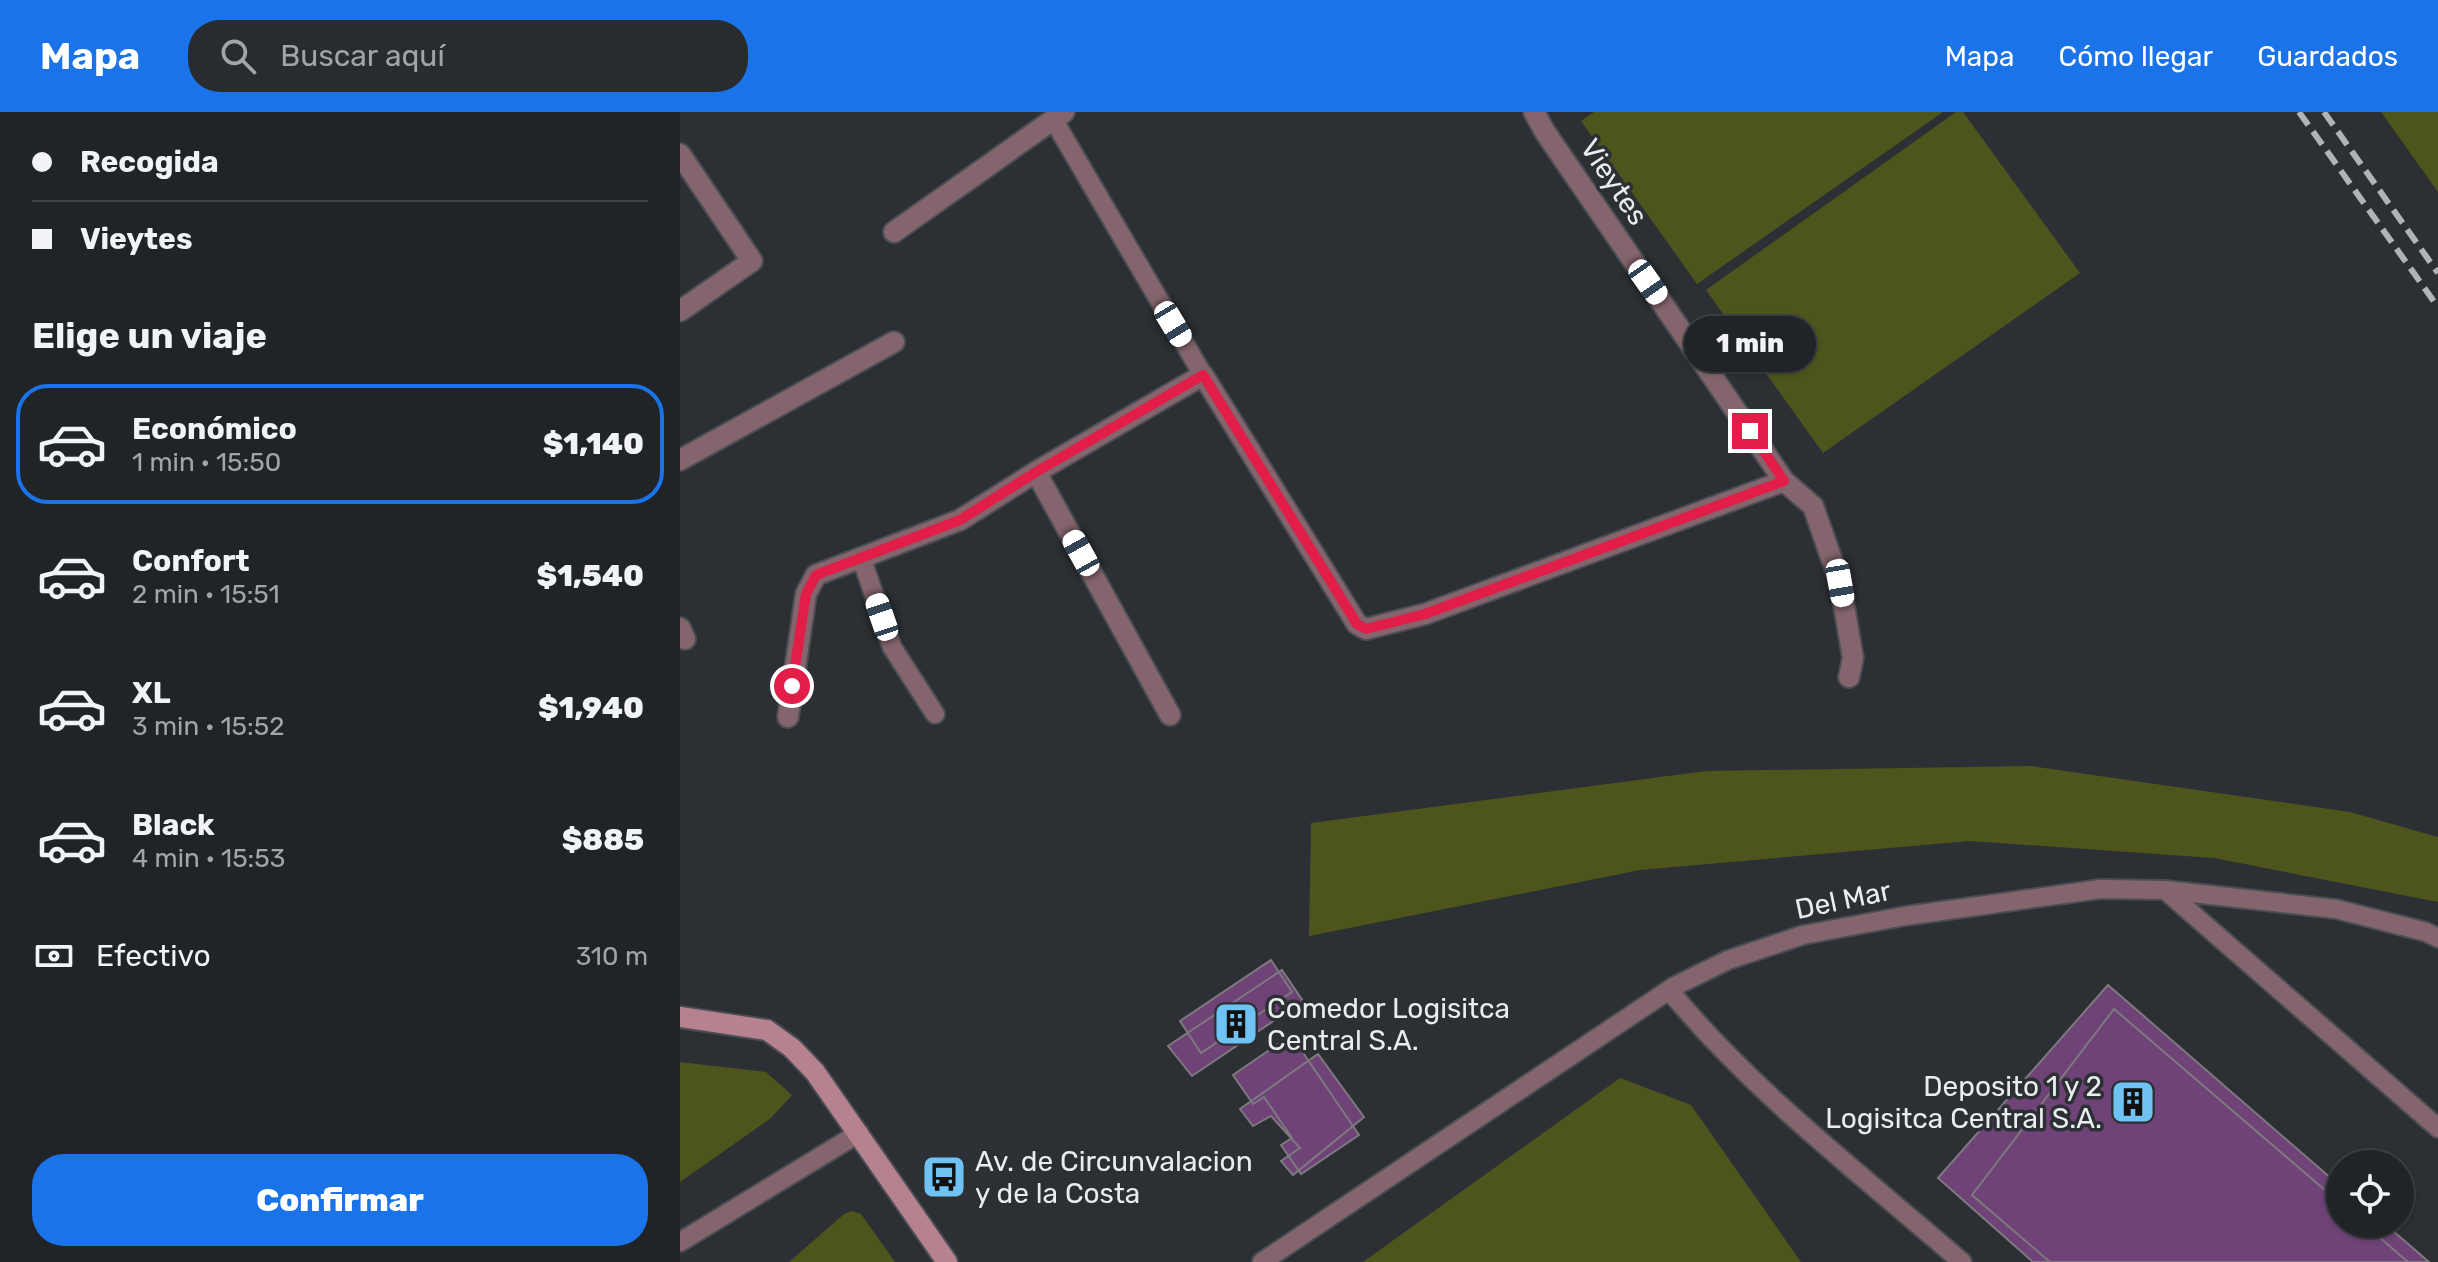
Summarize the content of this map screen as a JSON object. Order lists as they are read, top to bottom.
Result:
{
  "streets": {
    "street": ["Vieytes"],
    "lane": ["Del Mar"]
  },
  "places": {
    "building": ["Comedor Logisitca Central S.A.", "Deposito 1 y 2 Logisitca Central S.A."],
    "bus stop": ["Av. de Circunvalacion y de la Costa"]
  },
  "page": {
    "header": "Mapa",
    "search": "Buscar aquí",
    "nav": ["Mapa", "Cómo llegar", "Guardados"],
    "banner": ["Recogida", "Vieytes"],
    "heading": "Elige un viaje",
    "bubble": "1 min",
    "list": [
      {
        "name": "Económico",
        "note": "1 min · 15:50",
        "value": "$1,140"
      },
      {
        "name": "Confort",
        "note": "2 min · 15:51",
        "value": "$1,540"
      },
      {
        "name": "XL",
        "note": "3 min · 15:52",
        "value": "$1,940"
      },
      {
        "name": "Black",
        "note": "4 min · 15:53",
        "value": "$885"
      }
    ],
    "pay": ["Efectivo", "310 m"],
    "buttons": "Confirmar"
  }
}
